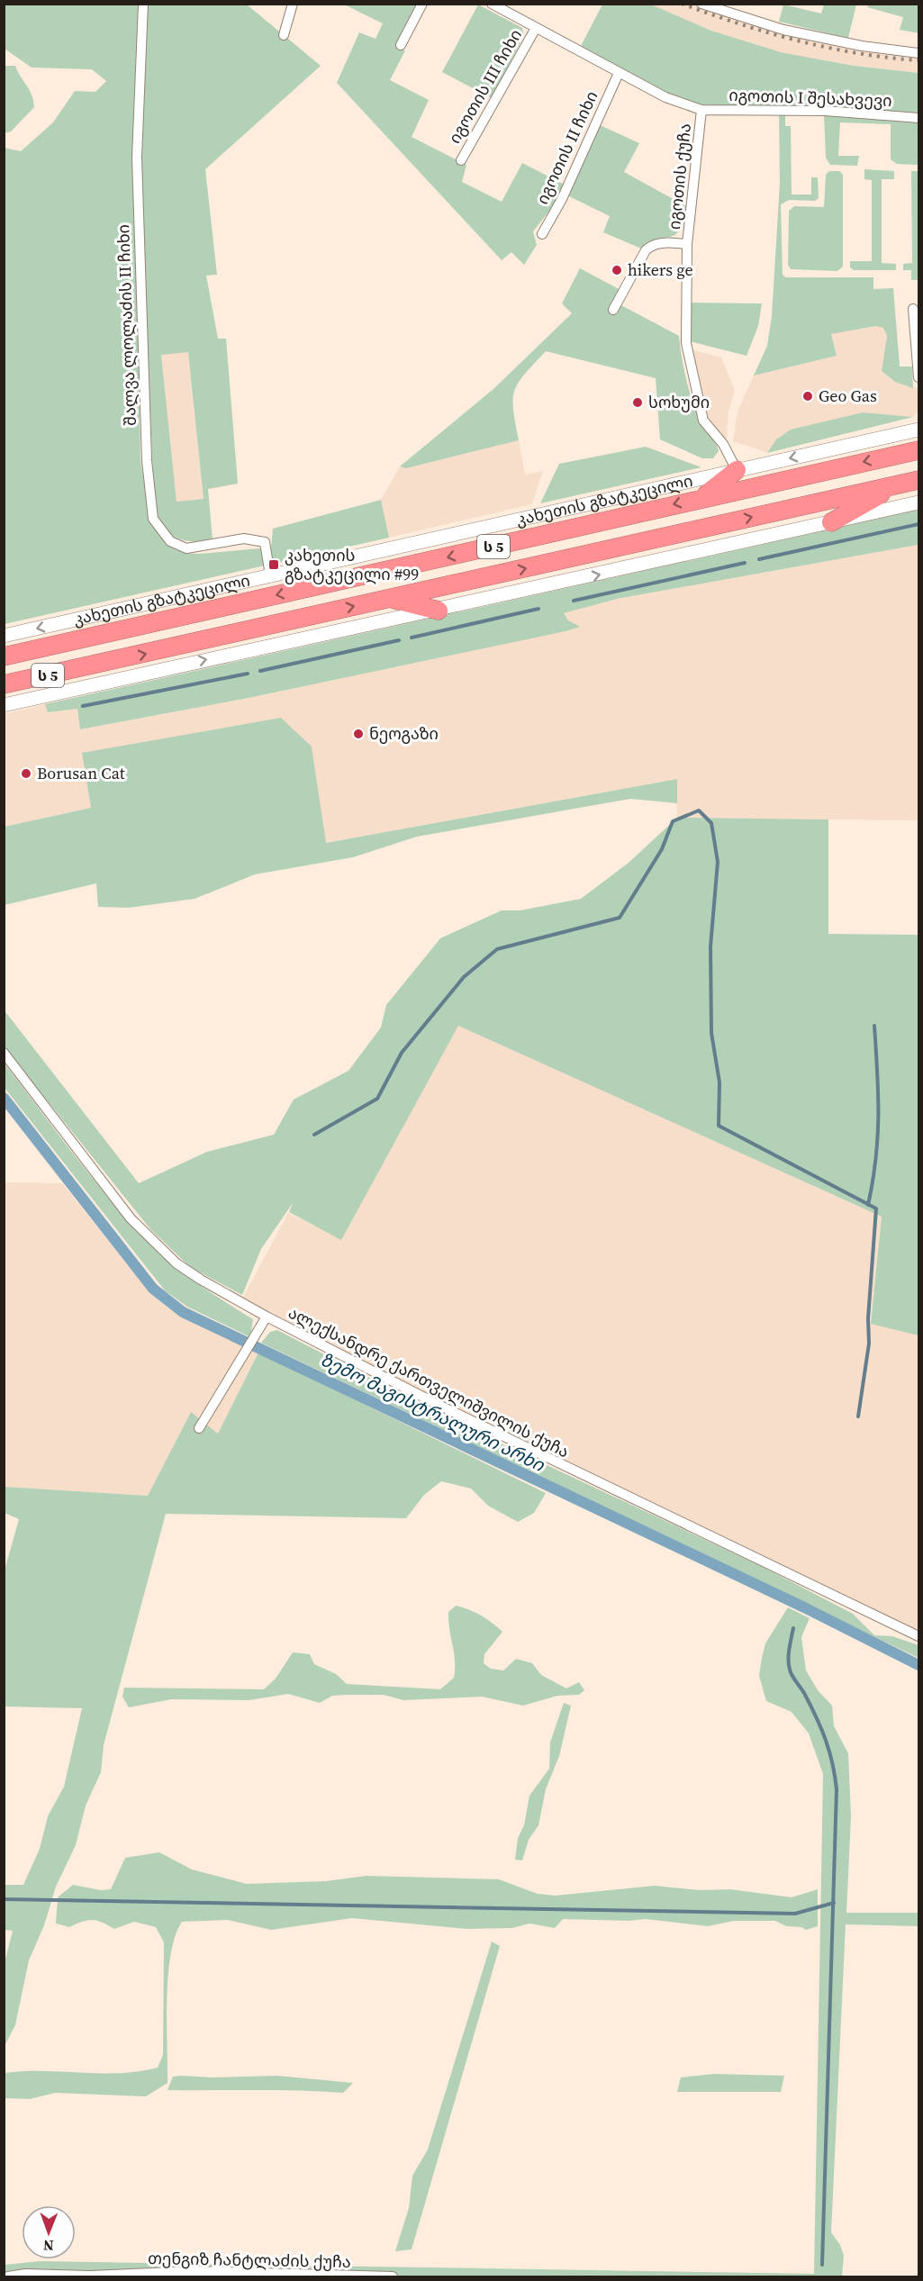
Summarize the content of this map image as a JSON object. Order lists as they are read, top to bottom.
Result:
{
  "streets": {
    "highway": ["კახეთის გზატკეცილი", "ს 5"],
    "street": [
      "იგოთის III ჩიხი",
      "იგოთის I შესახვევი",
      "იგოთის II ჩიხი",
      "იგოთის ქუჩა",
      "შალვა ლოლაძის II ჩიხი",
      "ალექსანდრე ქართველიშვილის ქუჩა",
      "თენგიზ ჩანტლაძის ქუჩა"
    ]
  },
  "crossings": [
    ["იგოთის III ჩიხი", "იგოთის ქუჩა"],
    ["იგოთის I შესახვევი", "იგოთის ქუჩა"],
    ["იგოთის II ჩიხი", "იგოთის ქუჩა"],
    ["იგოთის ქუჩა", "კახეთის გზატკეცილი"],
    ["შალვა ლოლაძის II ჩიხი", "კახეთის გზატკეცილი"]
  ],
  "water": ["ზემო მაგისტრალური არხი"],
  "places": {
    "other": [
      "hikers ge",
      "Geo Gas",
      "სოხუმი",
      "ნეოგაზი",
      "Borusan Cat"
    ],
    "transit": ["კახეთის გზატკეცილი #99"]
  },
  "north": "bottom"
}
